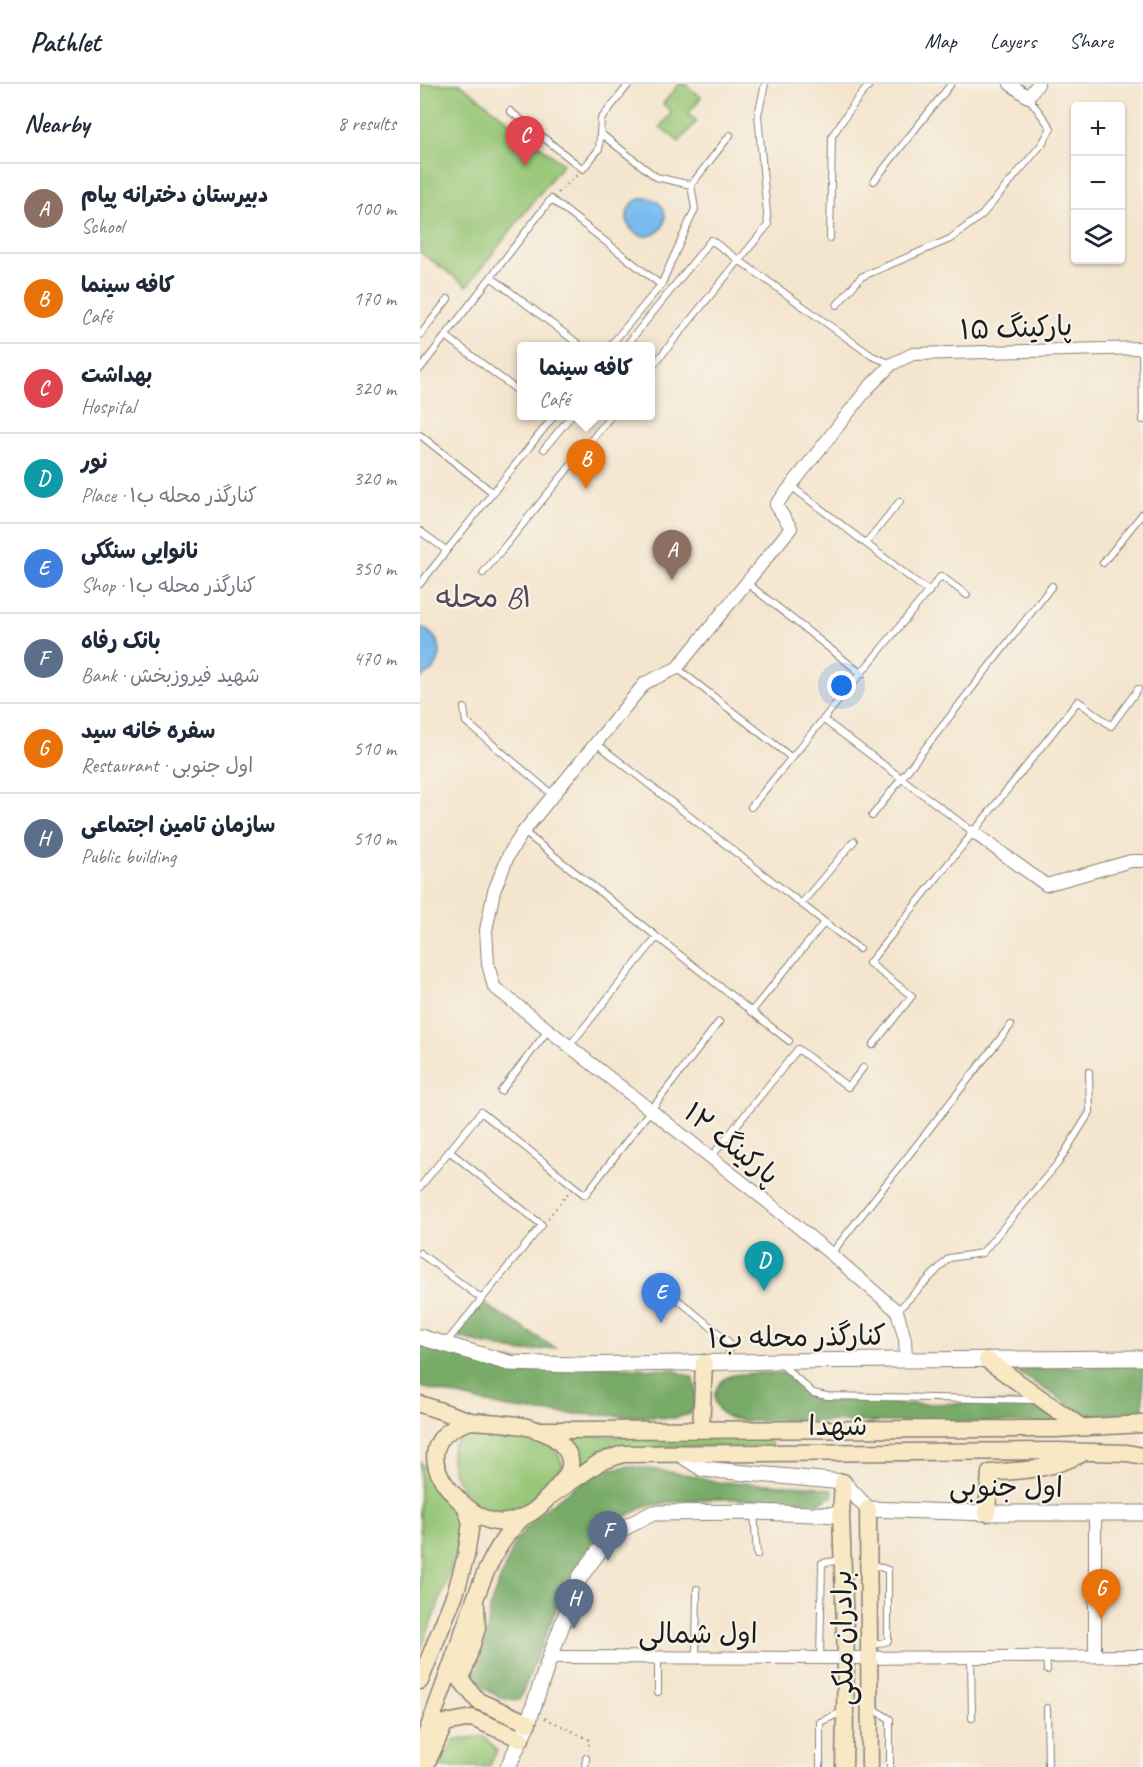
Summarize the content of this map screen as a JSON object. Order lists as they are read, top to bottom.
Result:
{
  "streets": {
    "main road": ["شهدا", "برادران ملکی"],
    "street": [
      "پارکینگ ۱۵",
      "پارکینگ ۱۲",
      "کنارگذر محله ب۱",
      "اول جنوبی",
      "اول شمالی"
    ]
  },
  "crossings": [
    ["اول جنوبی", "برادران ملکی"],
    ["اول شمالی", "برادران ملکی"]
  ],
  "districts": ["محله B۱"],
  "page": {
    "header": "Pathlet",
    "nav": ["Map", "Layers", "Share"],
    "heading": ["Nearby", "8 results"],
    "map_buttons": ["+", "−"],
    "pins": [
      "C",
      "B",
      "A",
      "D",
      "E",
      "F",
      "G",
      "H"
    ],
    "list": [
      {
        "mark": "A",
        "name": "دبیرستان دخترانه پیام",
        "note": "School",
        "value": "100 m"
      },
      {
        "mark": "B",
        "name": "کافه سینما",
        "note": "Café",
        "value": "170 m"
      },
      {
        "mark": "C",
        "name": "بهداشت",
        "note": "Hospital",
        "value": "320 m"
      },
      {
        "mark": "D",
        "name": "نور",
        "note": "Place · کنارگذر محله ب۱",
        "value": "320 m"
      },
      {
        "mark": "E",
        "name": "نانوایی سنگکی",
        "note": "Shop · کنارگذر محله ب۱",
        "value": "350 m"
      },
      {
        "mark": "F",
        "name": "بانک رفاه",
        "note": "Bank · شهید فیروزبخش",
        "value": "470 m"
      },
      {
        "mark": "G",
        "name": "سفره خانه سید",
        "note": "Restaurant · اول جنوبی",
        "value": "510 m"
      },
      {
        "mark": "H",
        "name": "سازمان تامین اجتماعی",
        "note": "Public building",
        "value": "510 m"
      }
    ],
    "popup": ["کافه سینما", "Café"]
  }
}
